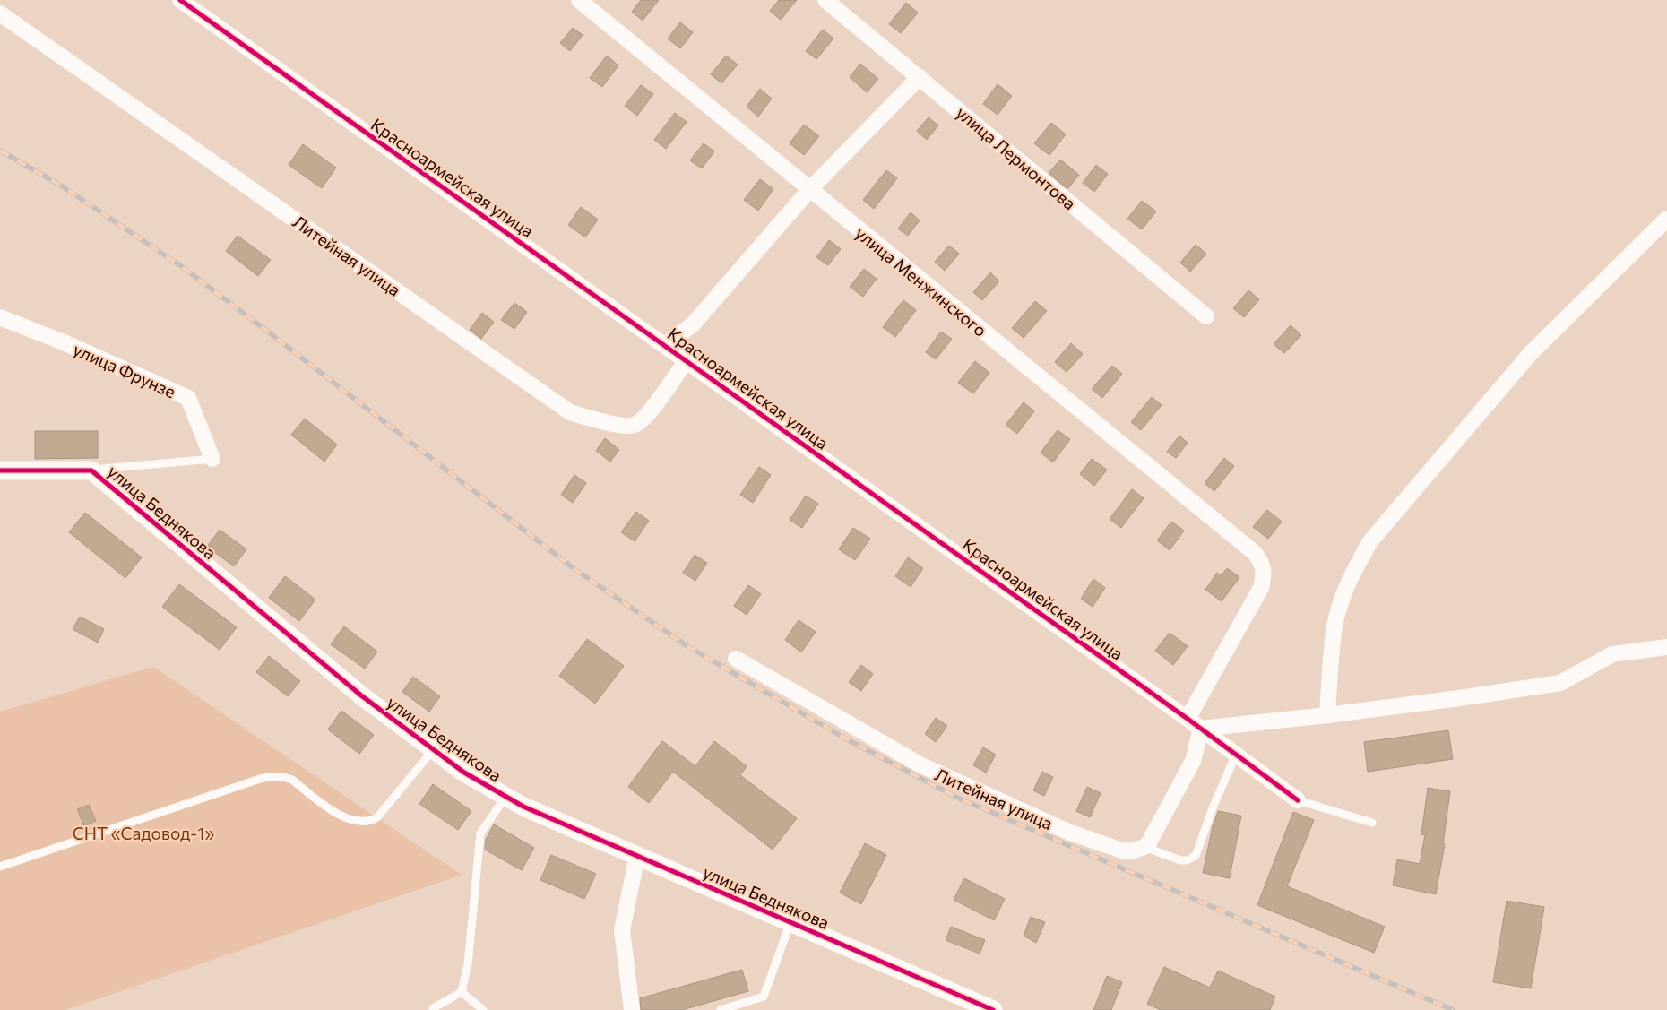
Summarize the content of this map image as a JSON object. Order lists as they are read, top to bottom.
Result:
{
  "streets": {
    "street": [
      "улица Лермонтова",
      "Красноармейская улица",
      "Литейная улица",
      "улица Менжинского",
      "улица Фрунзе",
      "улица Беднякова"
    ]
  },
  "crossings": [
    ["Красноармейская улица", "Литейная улица"],
    ["Красноармейская улица", "улица Менжинского"]
  ],
  "parks": ["СНТ «Садовод-1»"]
}
